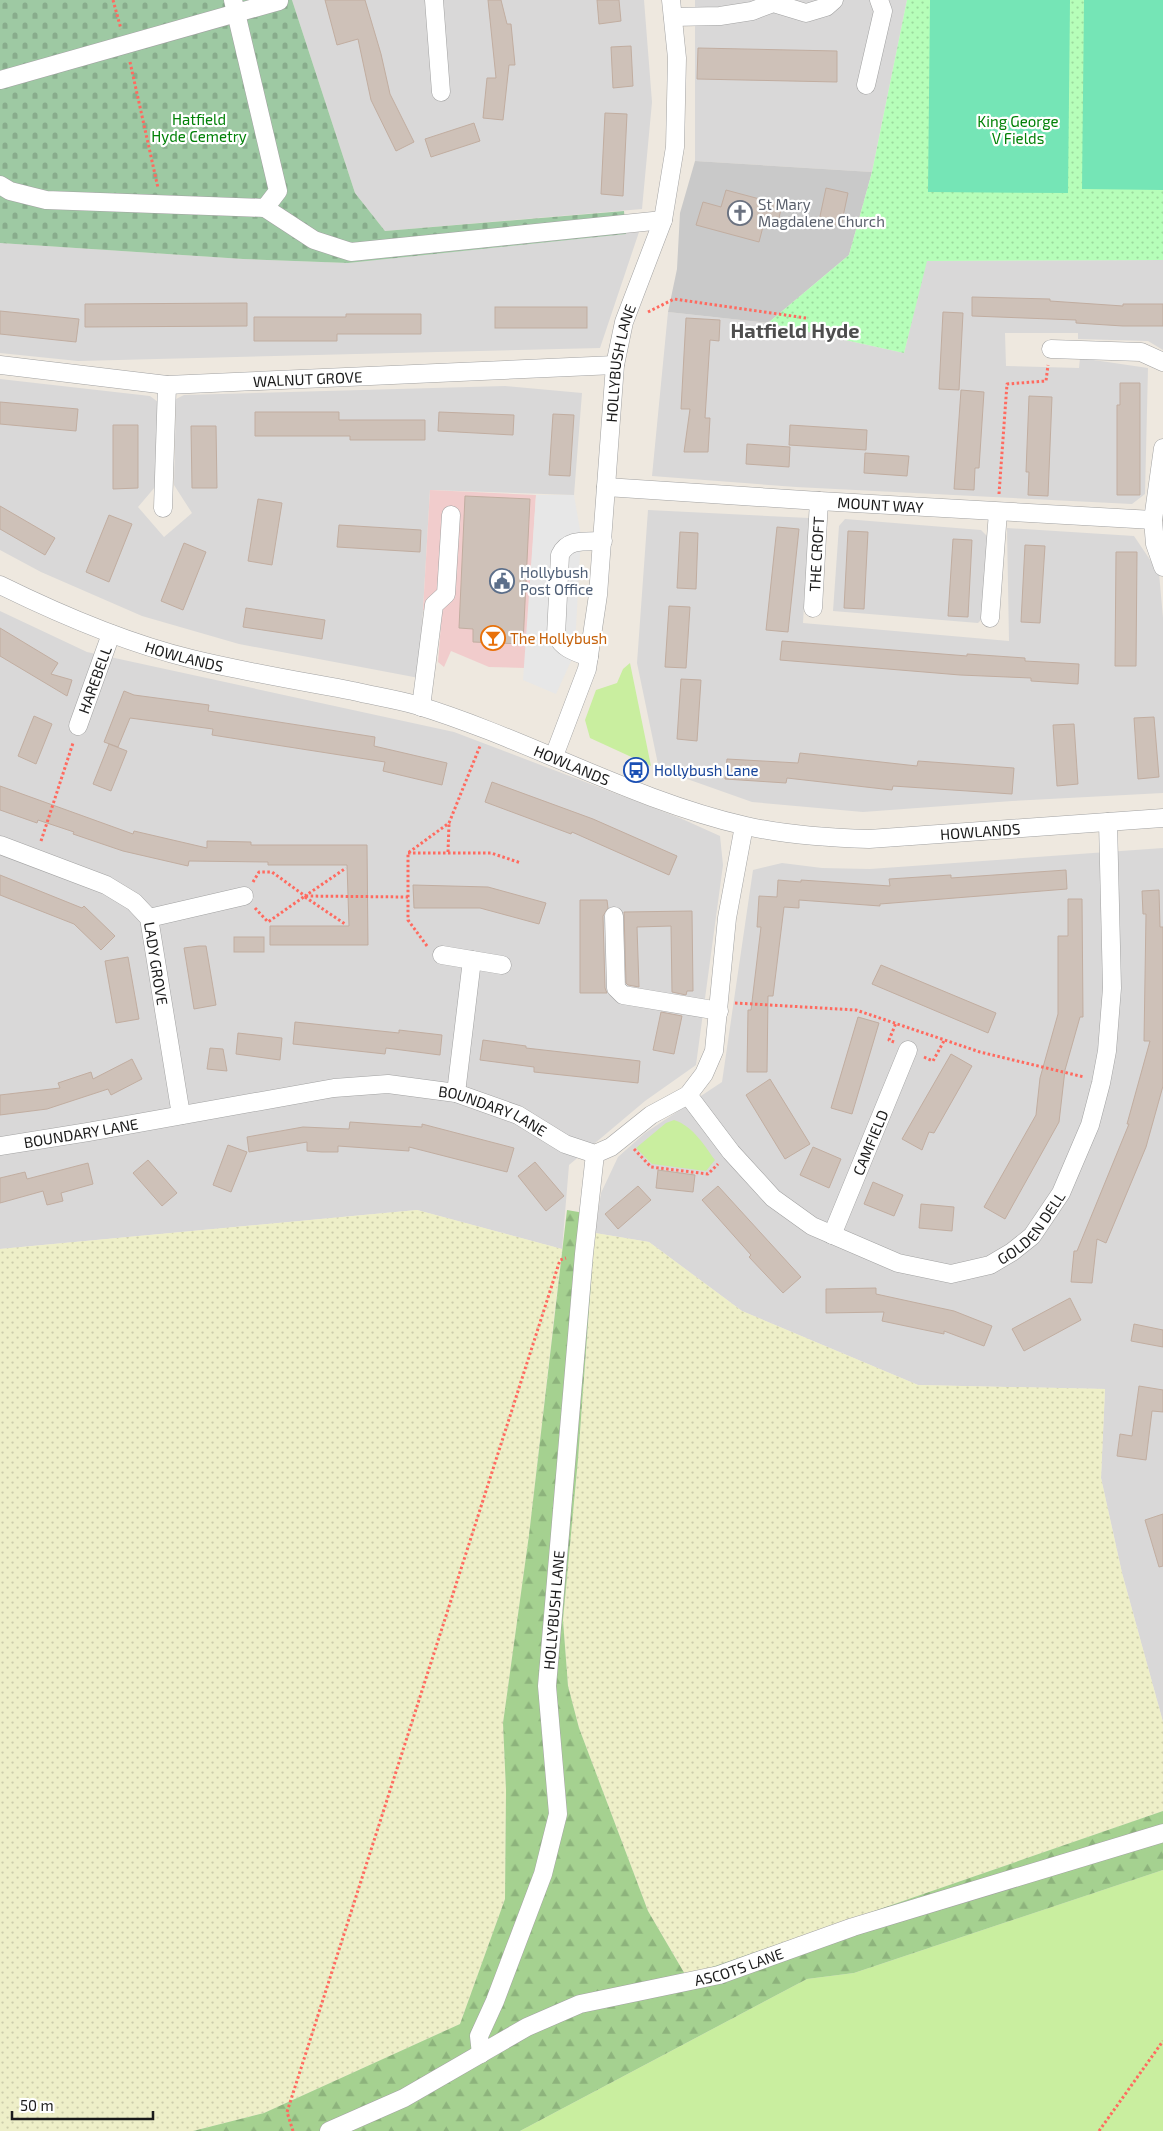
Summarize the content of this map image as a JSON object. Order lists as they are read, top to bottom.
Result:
{
  "streets": {
    "street": [
      "HOLLYBUSH LANE",
      "WALNUT GROVE",
      "MOUNT WAY",
      "THE CROFT",
      "HOWLANDS",
      "HAREBELL",
      "LADY GROVE",
      "BOUNDARY LANE",
      "CAMFIELD",
      "GOLDEN DELL",
      "ASCOTS LANE"
    ]
  },
  "crossings": [
    ["HOLLYBUSH LANE", "WALNUT GROVE"],
    ["HOLLYBUSH LANE", "MOUNT WAY"],
    ["HOLLYBUSH LANE", "HOWLANDS"],
    ["HOLLYBUSH LANE", "BOUNDARY LANE"],
    ["HOLLYBUSH LANE", "ASCOTS LANE"],
    ["MOUNT WAY", "THE CROFT"],
    ["HOWLANDS", "HAREBELL"],
    ["HOWLANDS", "GOLDEN DELL"],
    ["LADY GROVE", "BOUNDARY LANE"],
    ["CAMFIELD", "GOLDEN DELL"]
  ],
  "districts": ["Hatfield Hyde"],
  "parks": ["Hatfield Hyde Cemetry", "King George V Fields"],
  "places": {
    "church": ["St Mary Magdalene Church"],
    "public building": ["Hollybush Post Office"],
    "bar": ["The Hollybush"],
    "bus stop": ["Hollybush Lane"]
  },
  "scale_bar": "50 m"
}
